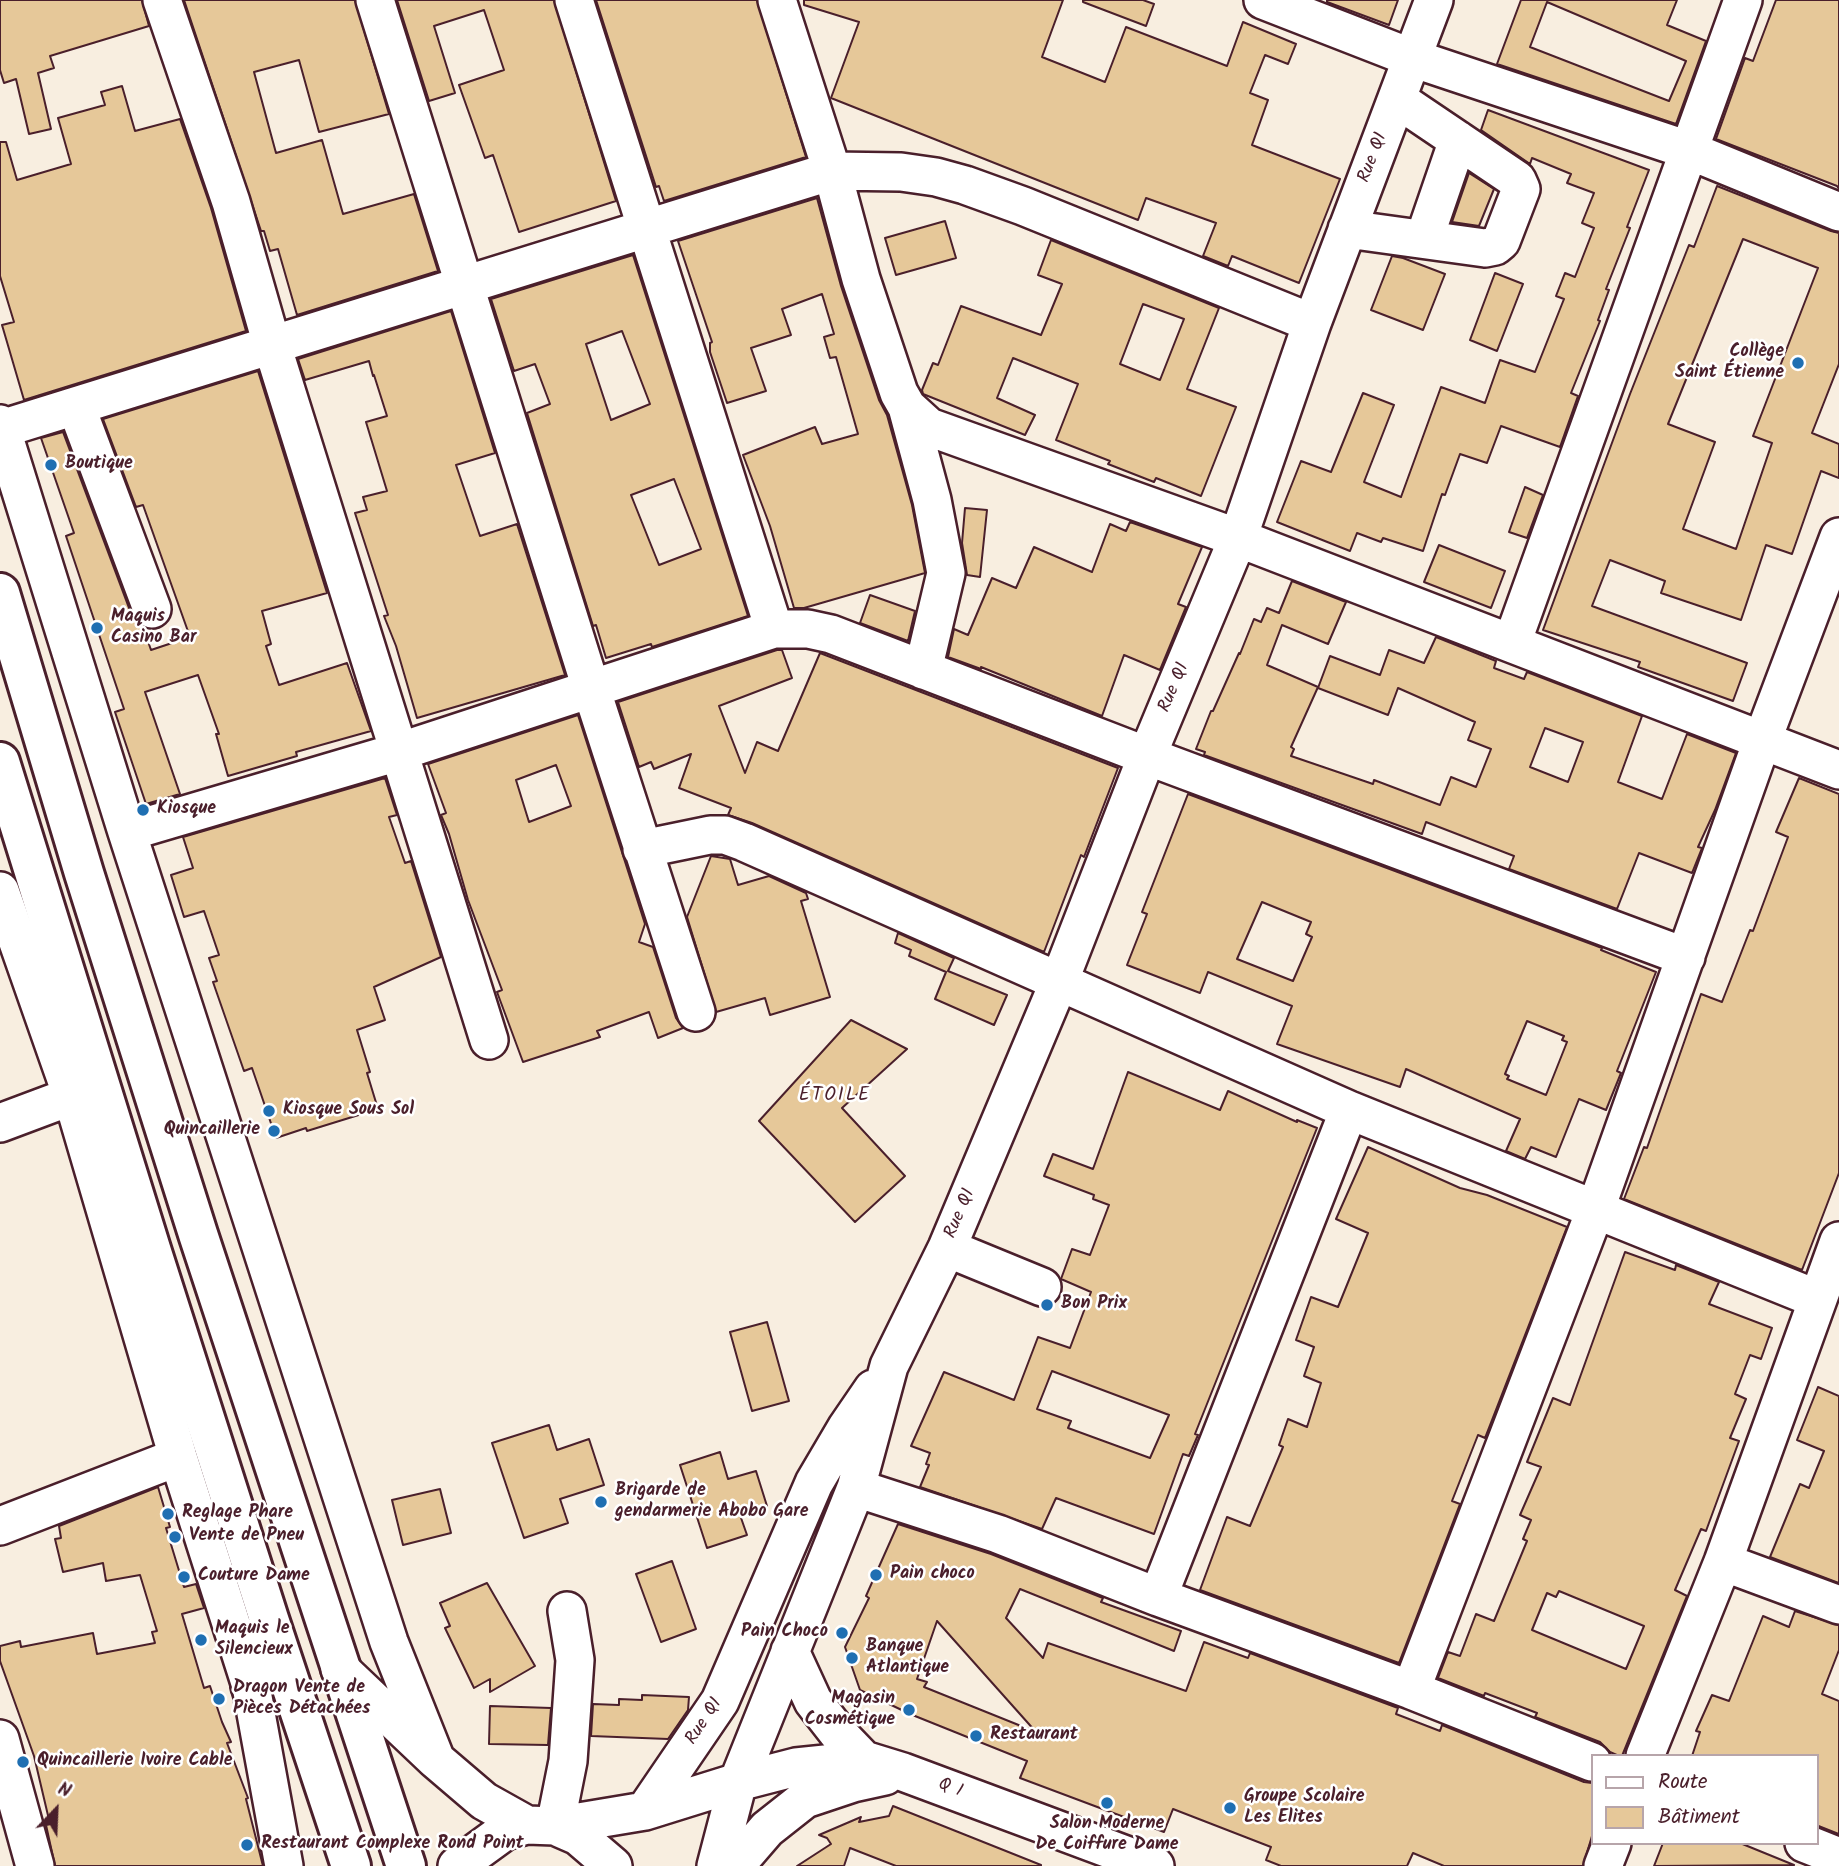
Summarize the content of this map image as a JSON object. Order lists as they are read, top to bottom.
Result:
{
  "streets": {
    "street": ["Rue Q1", "Q 1"]
  },
  "crossings": [
    ["Rue Q1", "Q 1"]
  ],
  "districts": ["ÉTOILE"],
  "places": [
    "Collège Saint Étienne",
    "Boutique",
    "Maquis Casino Bar",
    "Kiosque",
    "Kiosque Sous Sol",
    "Quincaillerie",
    "Bon Prix",
    "Brigarde de gendarmerie Abobo Gare",
    "Reglage Phare",
    "Vente de Pneu",
    "Pain choco",
    "Couture Dame",
    "Pain Choco",
    "Maquis le Silencieux",
    "Banque Atlantique",
    "Dragon Vente de Pièces Détachées",
    "Magasin Cosmétique",
    "Restaurant",
    "Quincaillerie Ivoire Cable",
    "Salon Moderne De Coiffure Dame",
    "Groupe Scolaire Les Elites",
    "Restaurant Complexe Rond Point"
  ],
  "legend": ["Route", "Bâtiment"],
  "north": "top right"
}
